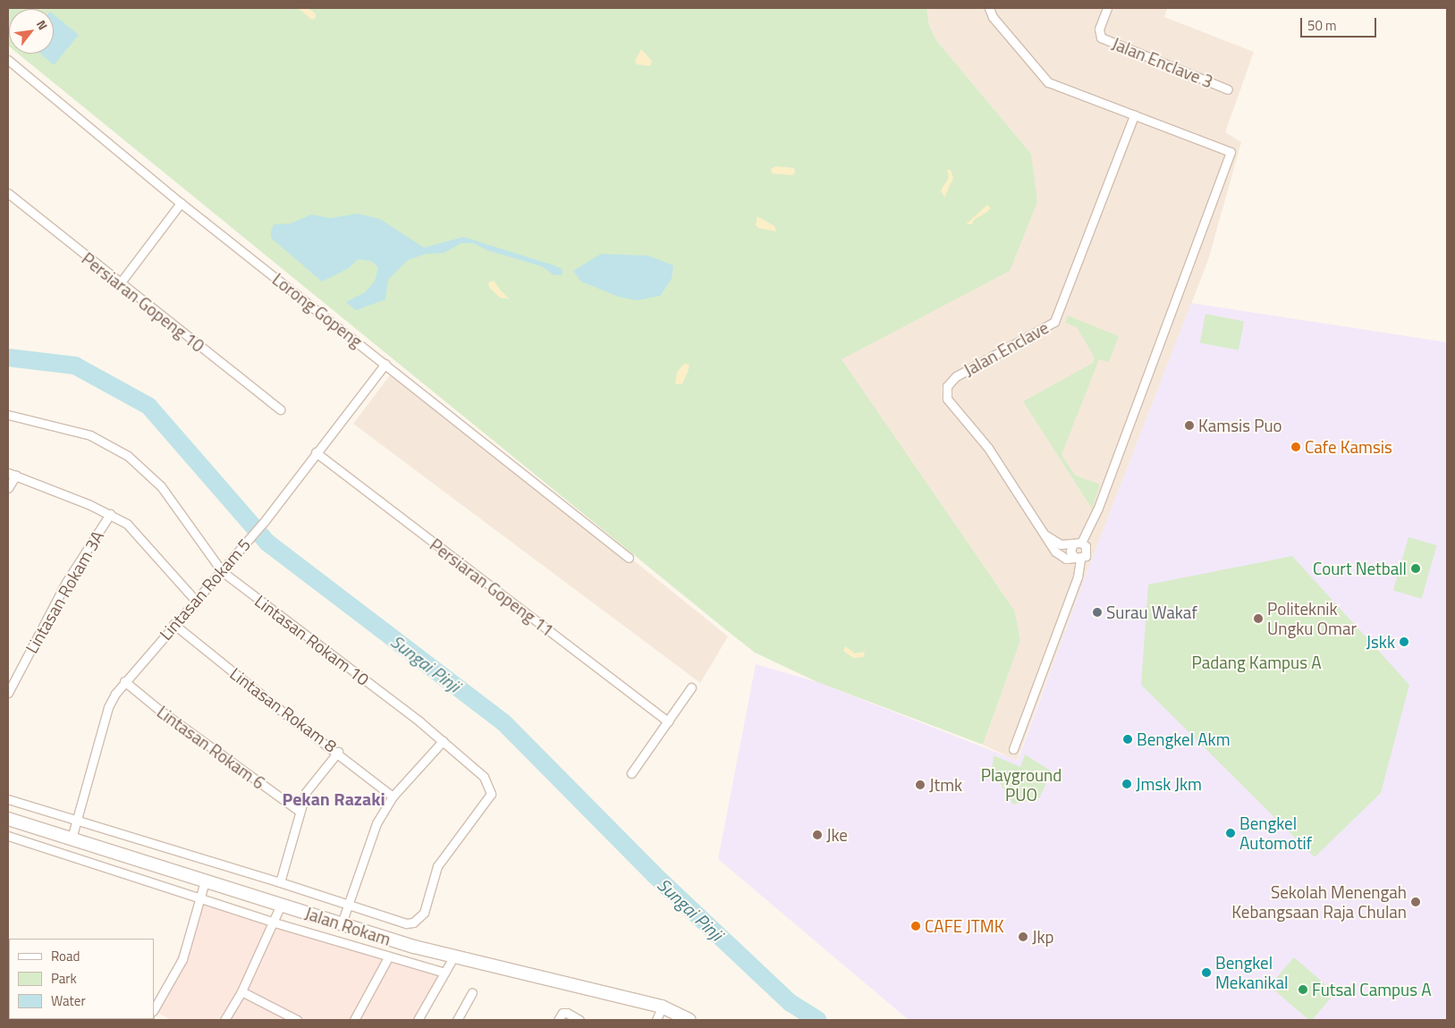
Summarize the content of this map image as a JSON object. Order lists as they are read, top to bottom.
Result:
{
  "streets": {
    "main road": ["Jalan Rokam"],
    "street": [
      "Jalan Enclave 3",
      "Persiaran Gopeng 10",
      "Lorong Gopeng",
      "Jalan Enclave",
      "Persiaran Gopeng 11",
      "Lintasan Rokam 5",
      "Lintasan Rokam 3A",
      "Lintasan Rokam 10",
      "Lintasan Rokam 8",
      "Lintasan Rokam 6"
    ]
  },
  "crossings": [
    ["Lorong Gopeng", "Lintasan Rokam 5"],
    ["Persiaran Gopeng 11", "Lintasan Rokam 5"],
    ["Lintasan Rokam 5", "Lintasan Rokam 10"],
    ["Lintasan Rokam 5", "Lintasan Rokam 8"],
    ["Lintasan Rokam 5", "Lintasan Rokam 6"],
    ["Lintasan Rokam 5", "Jalan Rokam"],
    ["Lintasan Rokam 10", "Jalan Rokam"]
  ],
  "districts": ["Pekan Razaki"],
  "water": ["Sungai Pinji"],
  "parks": ["Padang Kampus A", "Playground PUO"],
  "places": [
    "Kamsis Puo",
    "Cafe Kamsis",
    "Court Netball",
    "Surau Wakaf",
    "Politeknik Ungku Omar",
    "Jskk",
    "Bengkel Akm",
    "Jmsk Jkm",
    "Jtmk",
    "Bengkel Automotif",
    "Jke",
    "Sekolah Menengah Kebangsaan Raja Chulan",
    "CAFE JTMK",
    "Jkp",
    "Bengkel Mekanikal",
    "Futsal Campus A"
  ],
  "legend": ["Road", "Park", "Water"],
  "scale_bar": "50 m",
  "north": "top right"
}
